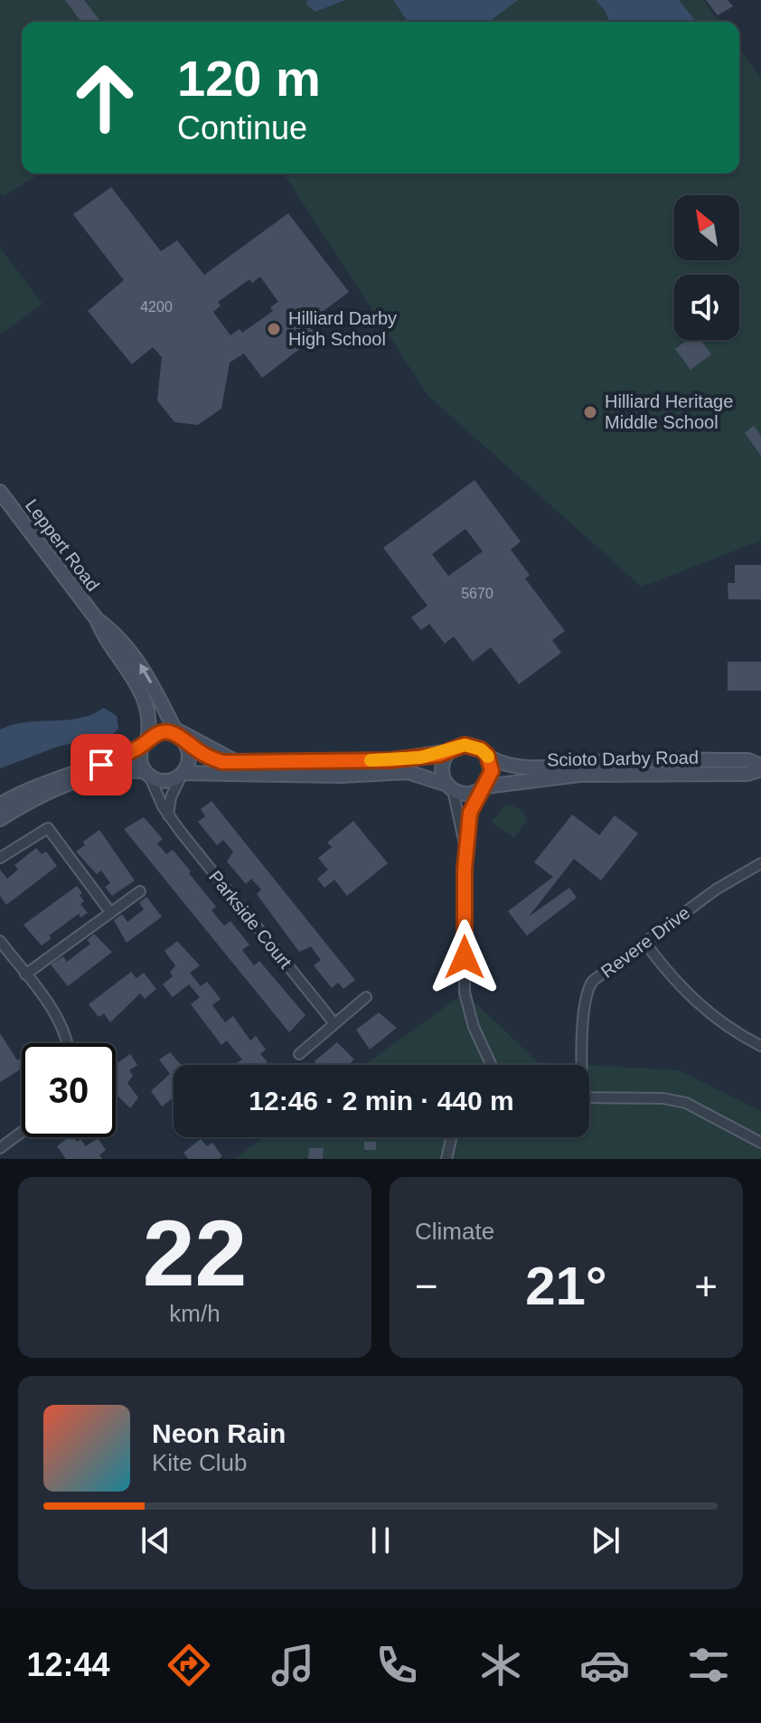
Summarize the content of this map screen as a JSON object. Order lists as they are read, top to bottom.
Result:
{
  "streets": {
    "main road": ["Leppert Road", "Scioto Darby Road"],
    "street": ["Parkside Court", "Revere Drive"]
  },
  "crossings": [
    ["Leppert Road", "Parkside Court"]
  ],
  "places": ["Hilliard Darby High School", "Hilliard Heritage Middle School"],
  "house_numbers": ["4200", "5670"],
  "north": "top left",
  "page": {
    "turn": ["120 m", "Continue"],
    "limit": "30",
    "trip": "12:46 · 2 min · 440 m",
    "tile": [
      ["22", "km/h"],
      "Climate"
    ],
    "heat": ["−", "21°", "+"],
    "song": ["Neon Rain", "Kite Club"],
    "tabs": "12:44"
  }
}
